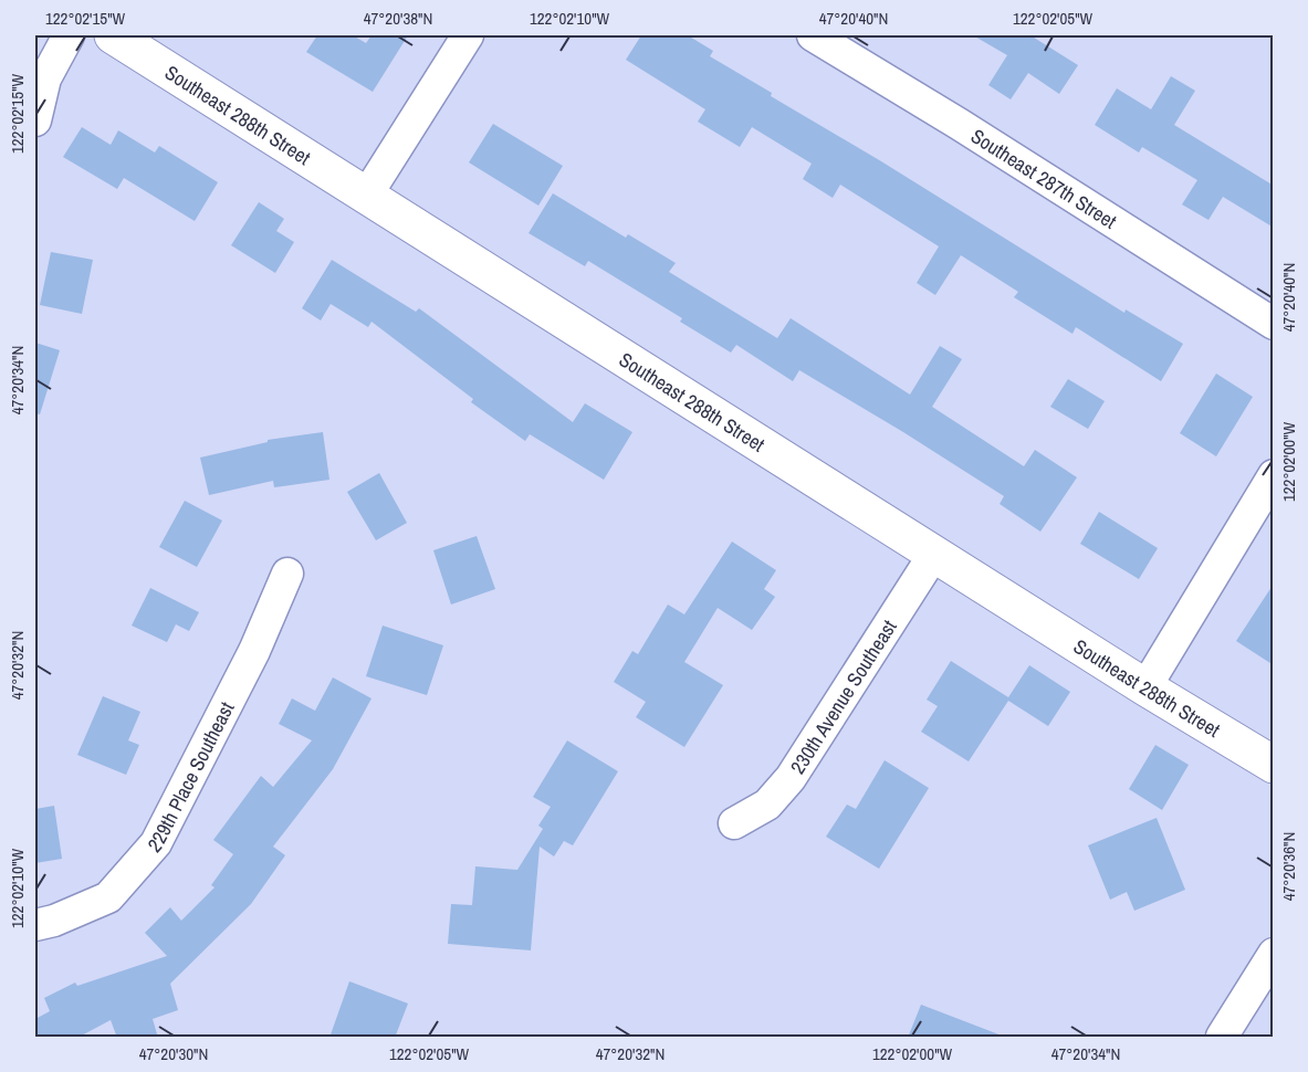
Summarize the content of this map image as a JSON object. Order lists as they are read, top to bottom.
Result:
{
  "streets": {
    "street": [
      "Southeast 288th Street",
      "Southeast 287th Street",
      "230th Avenue Southeast",
      "229th Place Southeast"
    ]
  },
  "crossings": [
    ["Southeast 288th Street", "230th Avenue Southeast"]
  ],
  "coordinates": [
    "122°02'15\"W",
    "47°20'38\"N",
    "122°02'10\"W",
    "47°20'40\"N",
    "122°02'05\"W",
    "47°20'34\"N",
    "122°02'00\"W",
    "47°20'32\"N",
    "47°20'36\"N",
    "47°20'30\"N"
  ]
}
